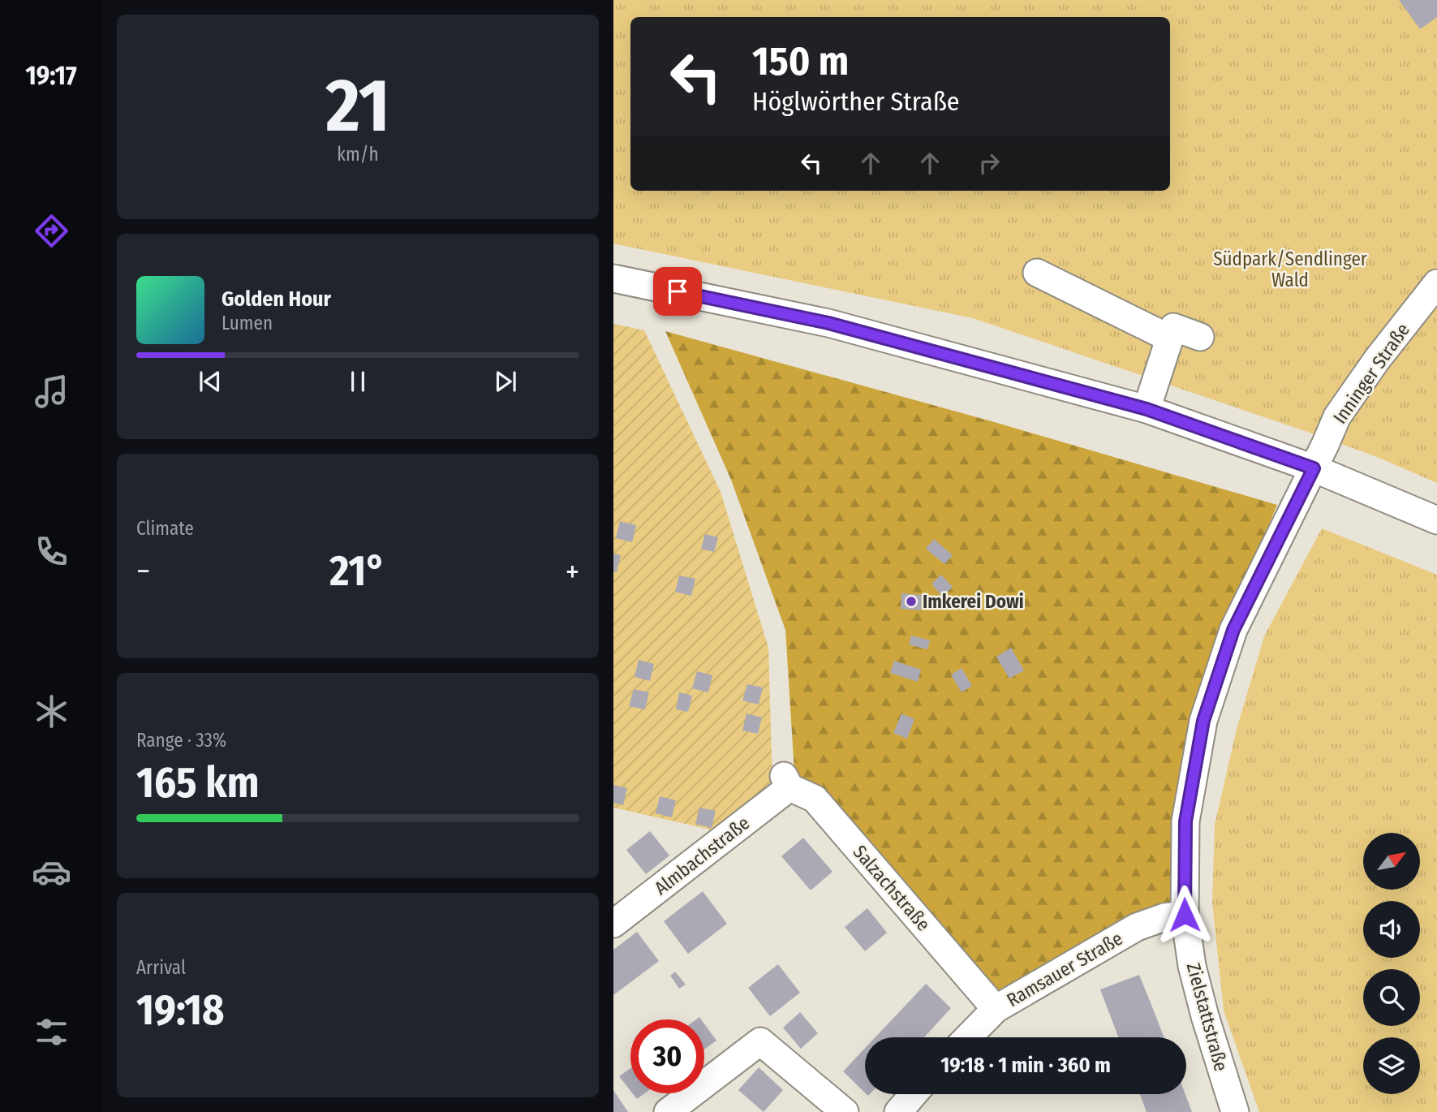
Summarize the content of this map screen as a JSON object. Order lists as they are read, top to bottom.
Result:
{
  "streets": {
    "street": [
      "Inninger Straße",
      "Almbachstraße",
      "Salzachstraße",
      "Ramsauer Straße",
      "Zielstattstraße"
    ]
  },
  "crossings": [
    ["Inninger Straße", "Zielstattstraße"],
    ["Almbachstraße", "Salzachstraße"],
    ["Salzachstraße", "Ramsauer Straße"],
    ["Ramsauer Straße", "Zielstattstraße"]
  ],
  "parks": ["Südpark/Sendlinger Wald"],
  "places": ["Imkerei Dowi"],
  "north": "top right",
  "page": {
    "tabs": "19:17",
    "tile": [
      ["21", "km/h"],
      "Climate",
      ["Range · 33%", "165 km"],
      ["Arrival", "19:18"]
    ],
    "turn": ["150 m", "Höglwörther Straße"],
    "song": ["Golden Hour", "Lumen"],
    "heat": ["−", "21°", "+"],
    "limit": "30",
    "trip": "19:18 · 1 min · 360 m"
  }
}
